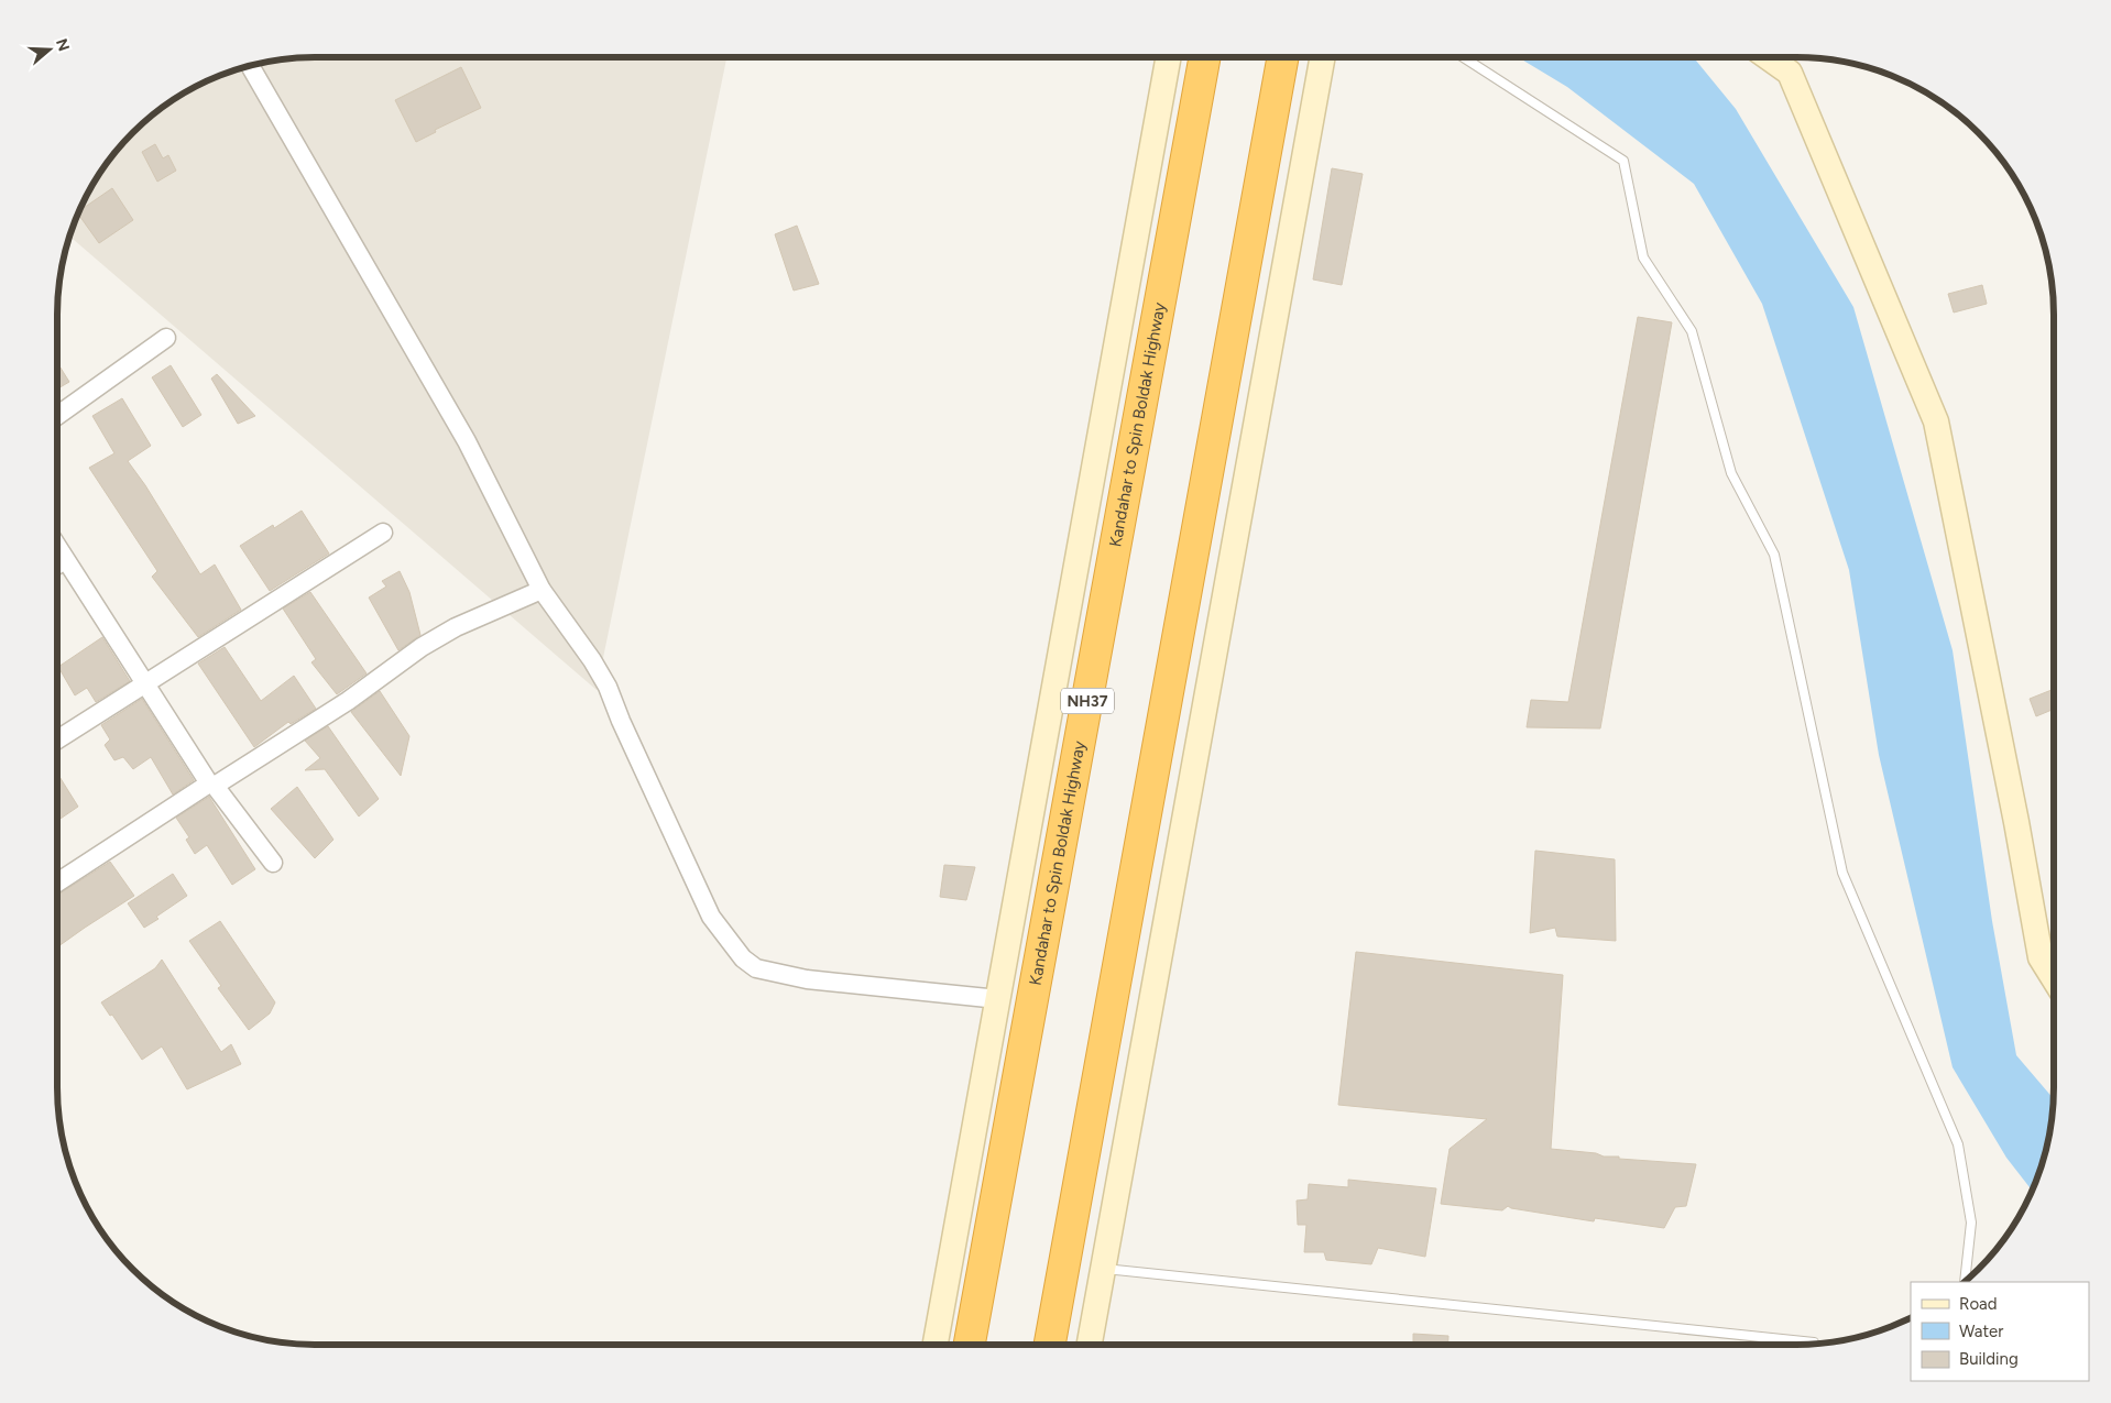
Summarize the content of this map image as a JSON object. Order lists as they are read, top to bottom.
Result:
{
  "streets": {
    "highway": ["Kandahar to Spin Boldak Highway", "NH37"]
  },
  "legend": ["Road", "Water", "Building"],
  "north": "right"
}
